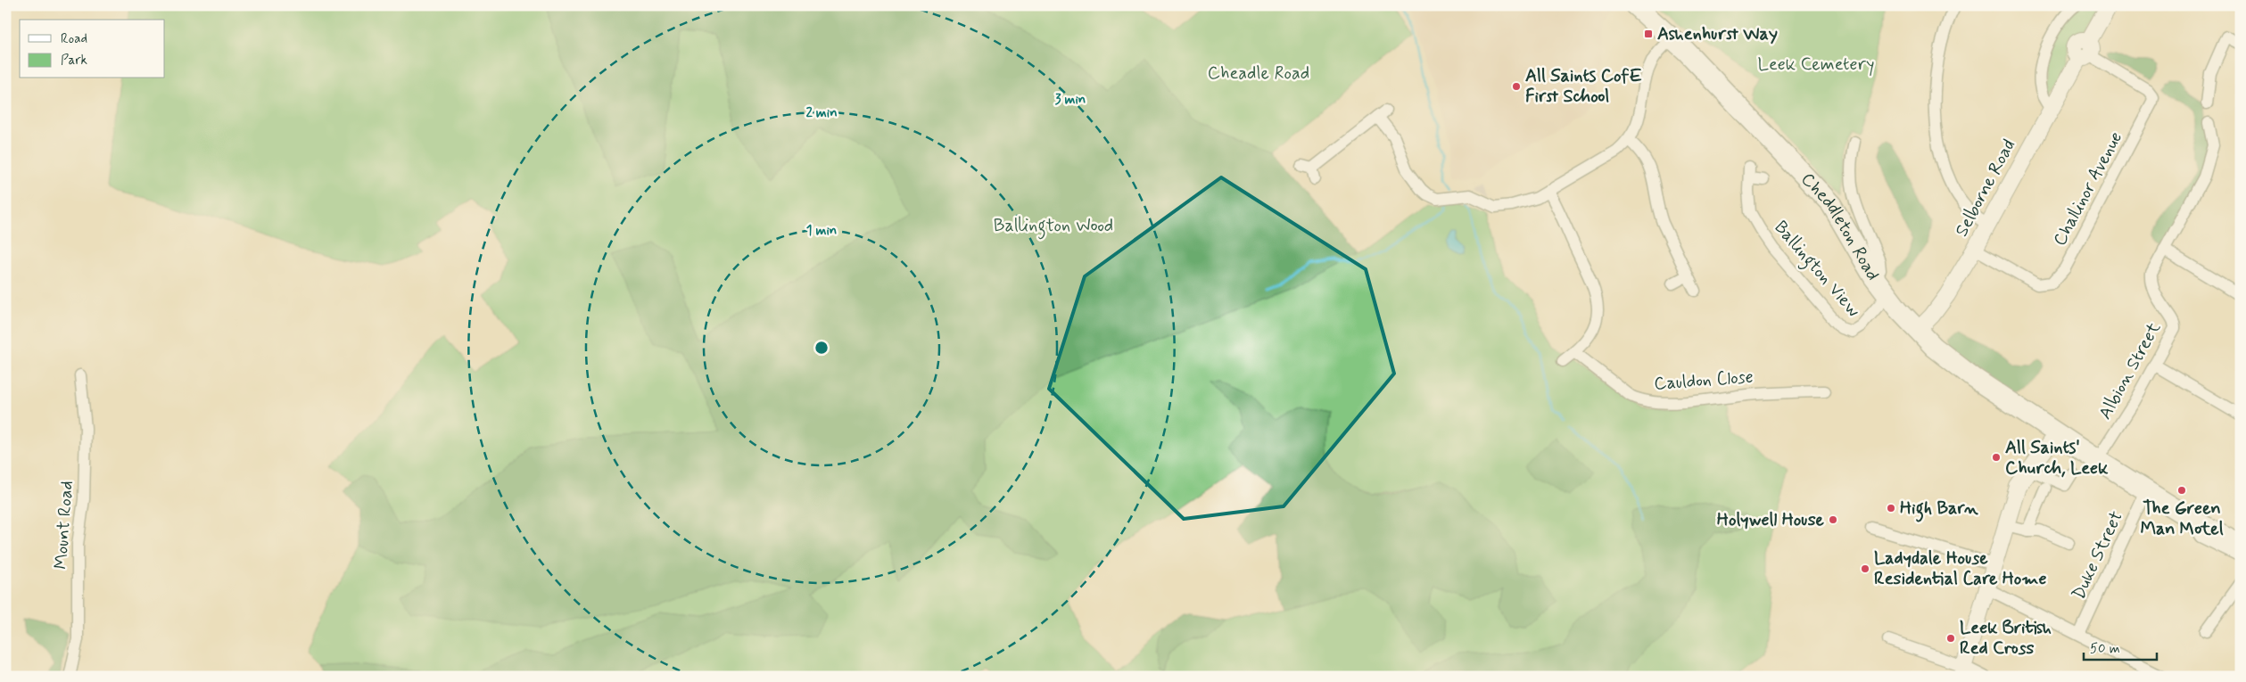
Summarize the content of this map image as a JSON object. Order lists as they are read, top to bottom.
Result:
{
  "streets": {
    "highway": ["Cheddleton Road"],
    "street": [
      "Selborne Road",
      "Challinor Avenue",
      "Ballington View",
      "Albion Street",
      "Cauldon Close",
      "Mount Road",
      "Duke Street"
    ]
  },
  "crossings": [
    ["Selborne Road", "Challinor Avenue"],
    ["Selborne Road", "Cheddleton Road"],
    ["Cheddleton Road", "Ballington View"],
    ["Cheddleton Road", "Albion Street"],
    ["Cheddleton Road", "Duke Street"]
  ],
  "parks": ["Leek Cemetery", "Cheadle Road", "Ballington Wood"],
  "places": {
    "transit": ["Ashenhurst Way"],
    "other": [
      "All Saints CofE First School",
      "All Saints' Church, Leek",
      "The Green Man Motel",
      "High Barn",
      "Holywell House",
      "Ladydale House Residential Care Home",
      "Leek British Red Cross"
    ]
  },
  "legend": ["Road", "Park"],
  "scale_bar": "50 m",
  "rings": ["3 min", "2 min", "1 min"]
}
